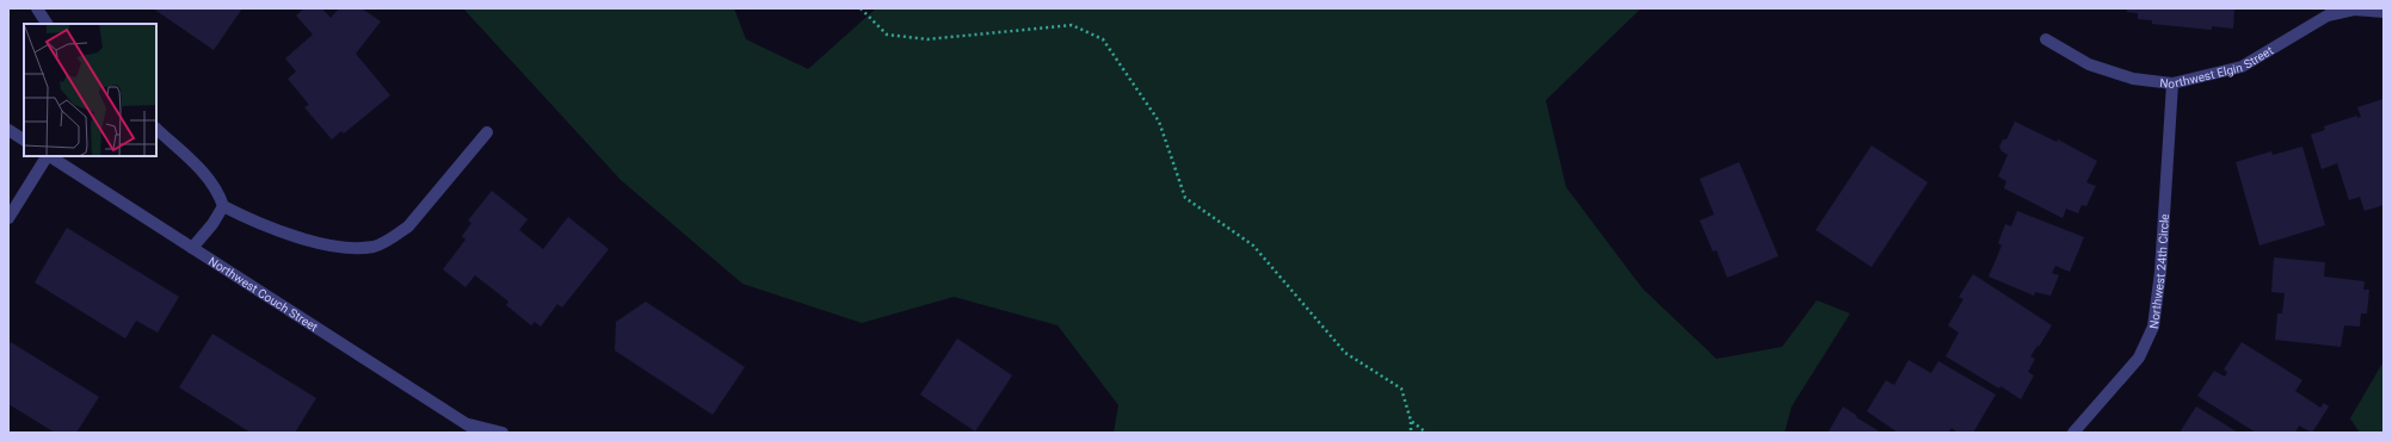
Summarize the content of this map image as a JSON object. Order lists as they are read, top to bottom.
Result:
{
  "streets": {
    "street": ["Northwest Elgin Street", "Northwest 24th Circle", "Northwest Couch Street"]
  },
  "crossings": [
    ["Northwest Elgin Street", "Northwest 24th Circle"]
  ]
}
